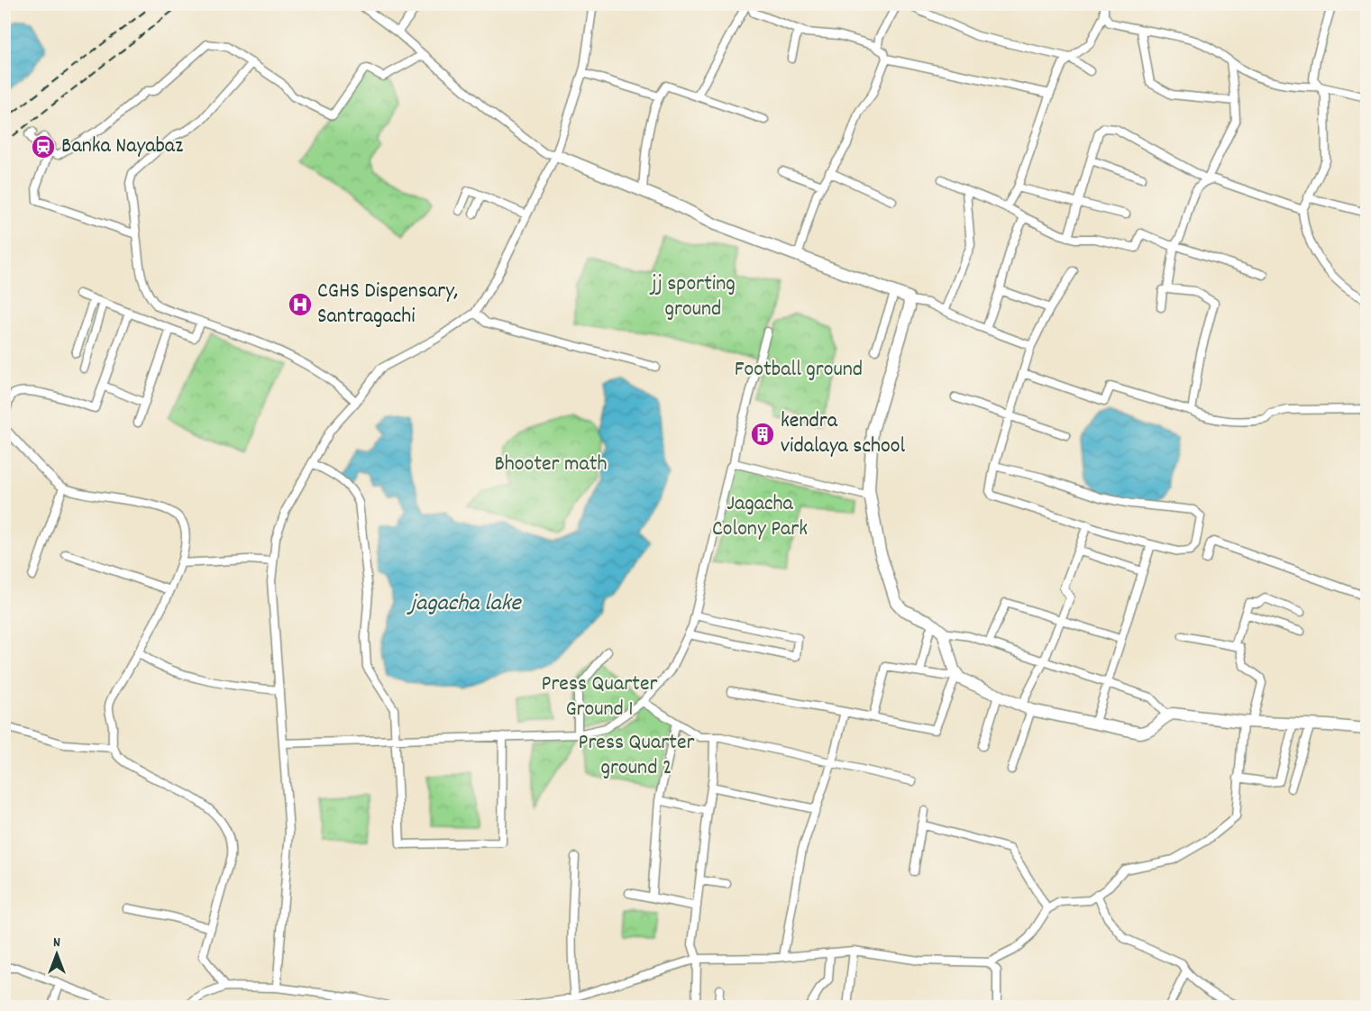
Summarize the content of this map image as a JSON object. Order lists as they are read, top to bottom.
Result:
{
  "water": ["jagacha lake"],
  "parks": [
    "jj sporting ground",
    "Football ground",
    "Bhooter math",
    "Jagacha Colony Park",
    "Press Quarter Ground 1",
    "Press Quarter ground 2"
  ],
  "places": {
    "station": ["Banka Nayabaz"],
    "hospital": ["CGHS Dispensary, Santragachi"],
    "building": ["kendra vidalaya school"]
  },
  "north": "top"
}
